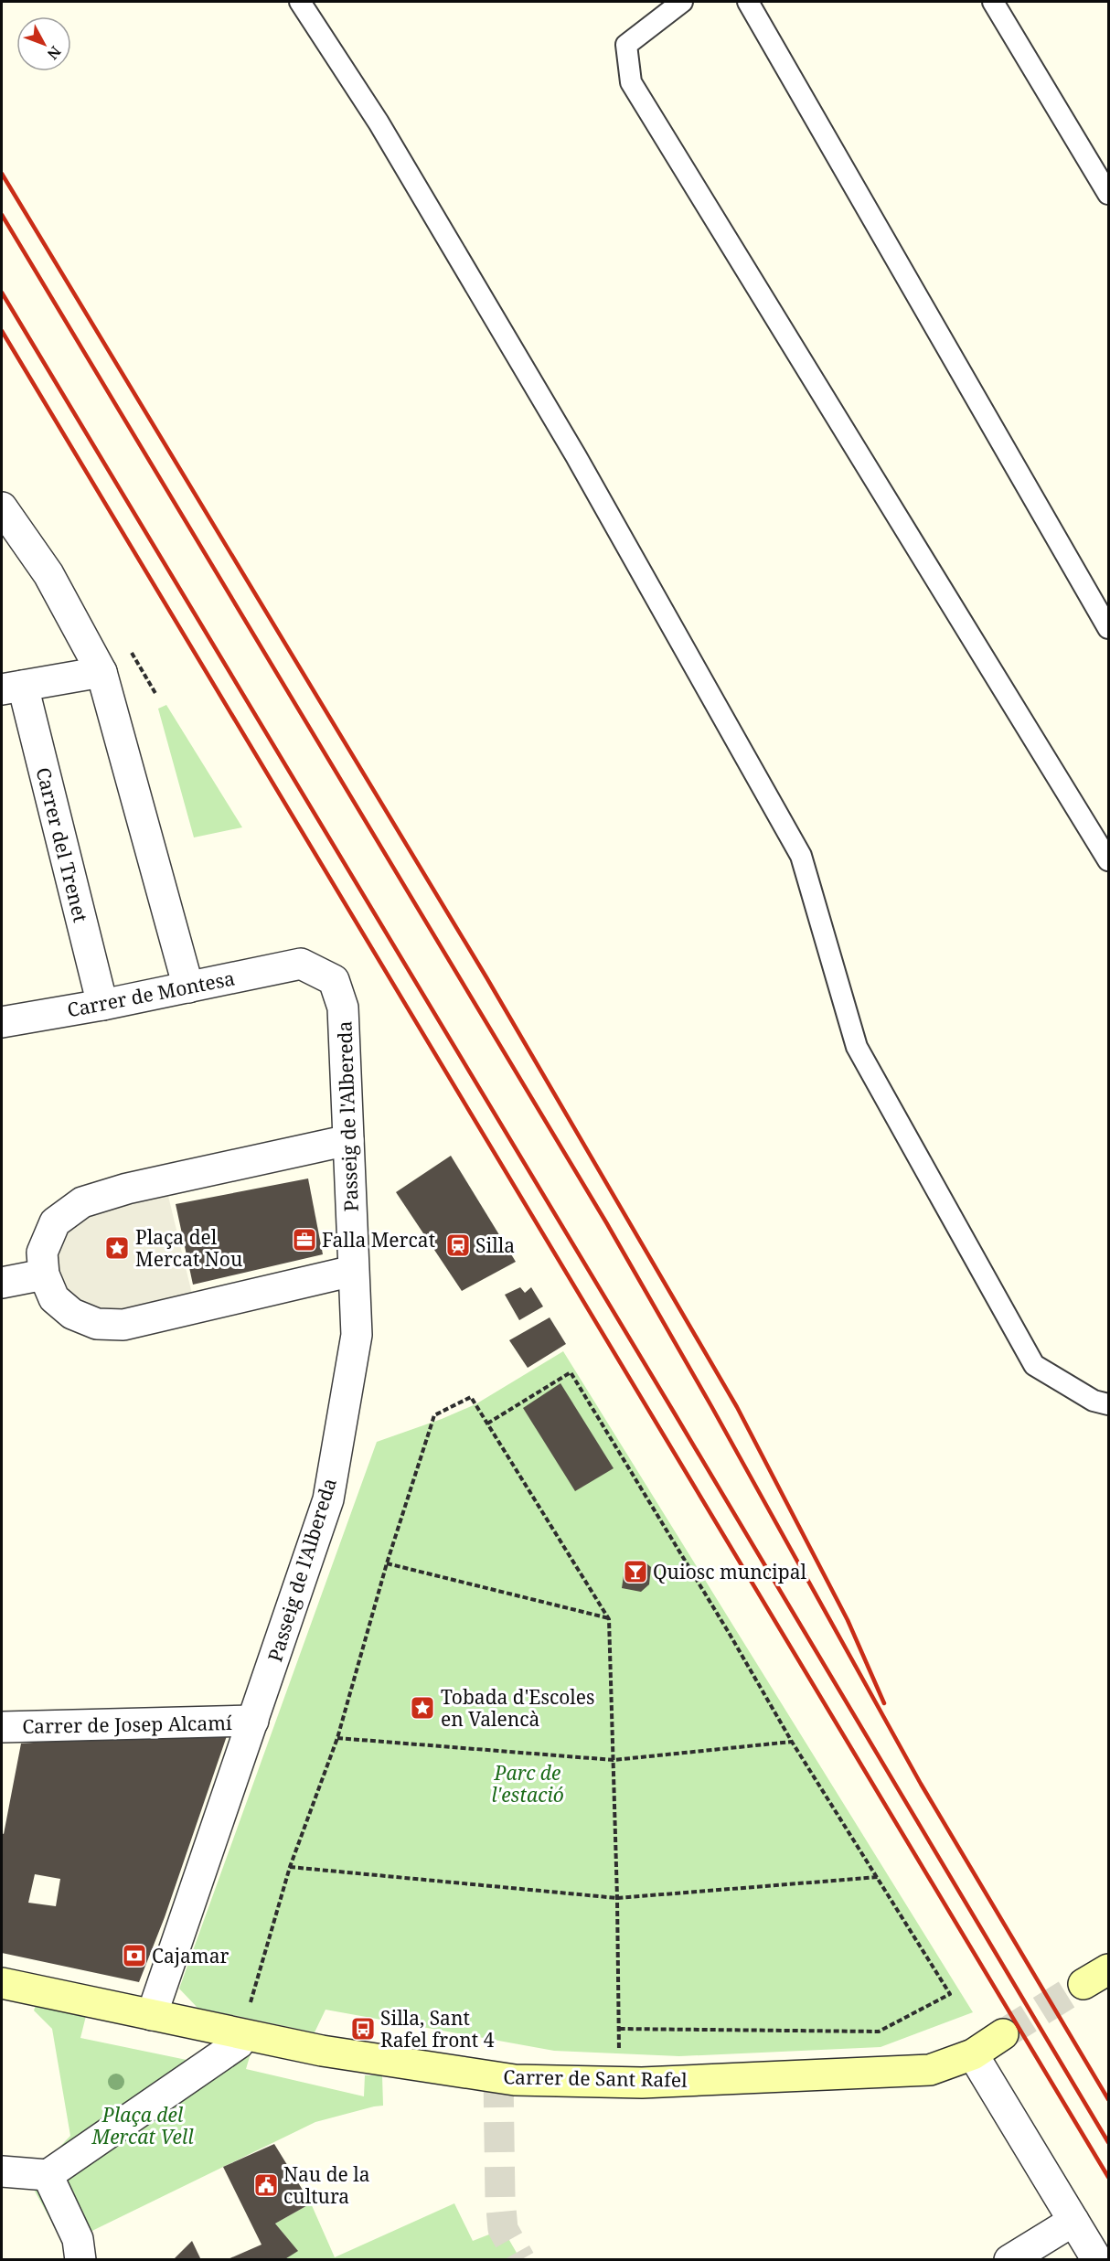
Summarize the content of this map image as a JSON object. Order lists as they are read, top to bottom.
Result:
{
  "streets": {
    "street": [
      "Carrer del Trenet",
      "Carrer de Montesa",
      "Passeig de l'Albereda",
      "Carrer de Josep Alcamí",
      "Carrer de Sant Rafel"
    ]
  },
  "crossings": [
    ["Carrer del Trenet", "Carrer de Montesa"],
    ["Carrer de Montesa", "Passeig de l'Albereda"],
    ["Passeig de l'Albereda", "Carrer de Josep Alcamí"],
    ["Passeig de l'Albereda", "Carrer de Sant Rafel"]
  ],
  "parks": ["Parc de l'estació", "Plaça del Mercat Vell"],
  "places": {
    "office": ["Falla Mercat"],
    "station": ["Silla"],
    "place": ["Plaça del Mercat Nou", "Tobada d'Escoles en Valencà"],
    "bar": ["Quiosc muncipal"],
    "bank": ["Cajamar"],
    "bus stop": ["Silla, Sant Rafel front 4"],
    "public building": ["Nau de la cultura"]
  },
  "north": "bottom right"
}
